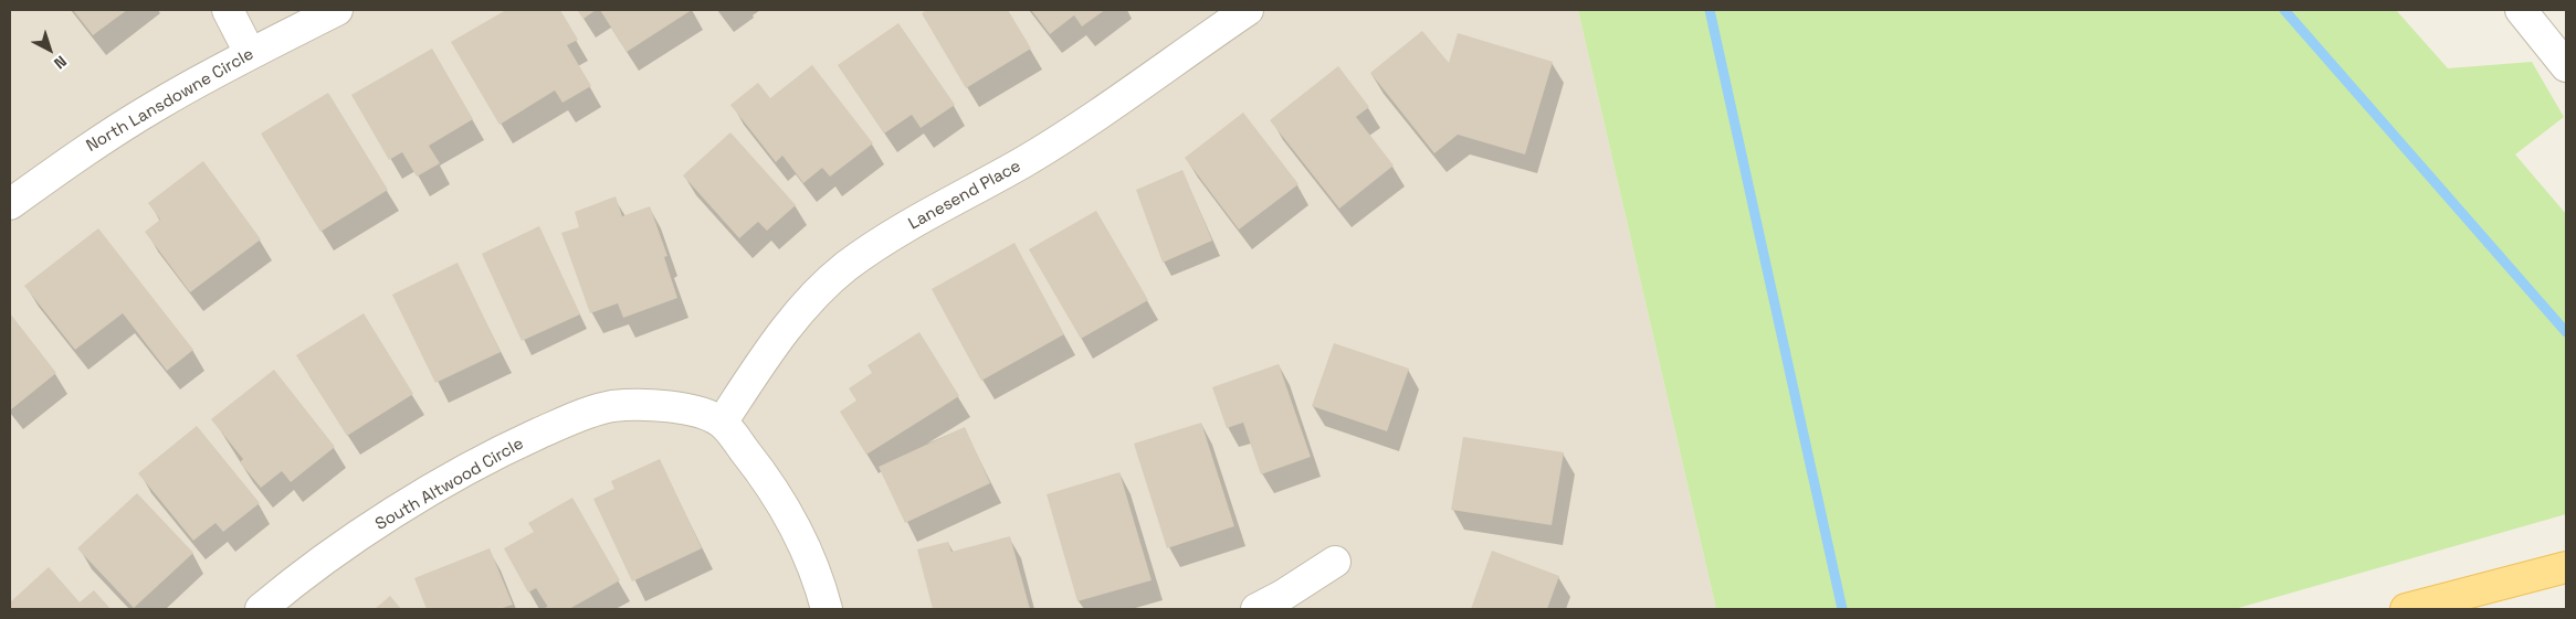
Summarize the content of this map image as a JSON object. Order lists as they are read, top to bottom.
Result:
{
  "streets": {
    "street": ["North Lansdowne Circle", "Lanesend Place", "South Altwood Circle"]
  },
  "crossings": [
    ["Lanesend Place", "South Altwood Circle"]
  ],
  "north": "bottom right"
}
